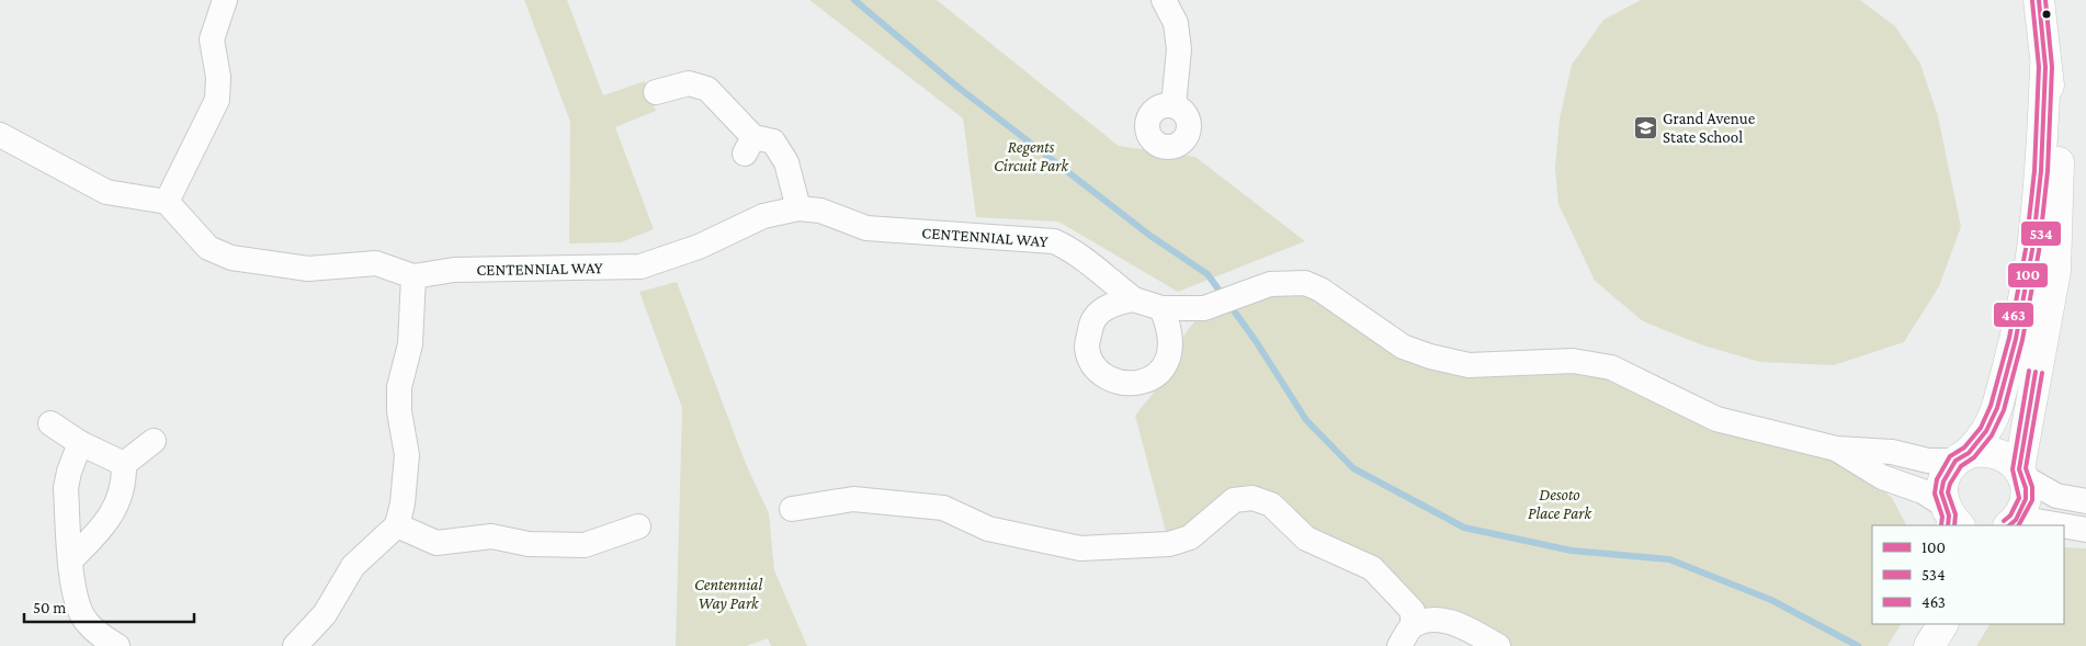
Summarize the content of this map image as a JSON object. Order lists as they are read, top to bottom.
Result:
{
  "streets": {
    "street": ["CENTENNIAL WAY"]
  },
  "parks": ["Regents Circuit Park", "Desoto Place Park", "Centennial Way Park"],
  "places": {
    "school or university": ["Grand Avenue State School"]
  },
  "lines": ["transit line 100", "transit line 534", "transit line 463"],
  "legend": ["100", "534", "463"],
  "scale_bar": "50 m"
}
